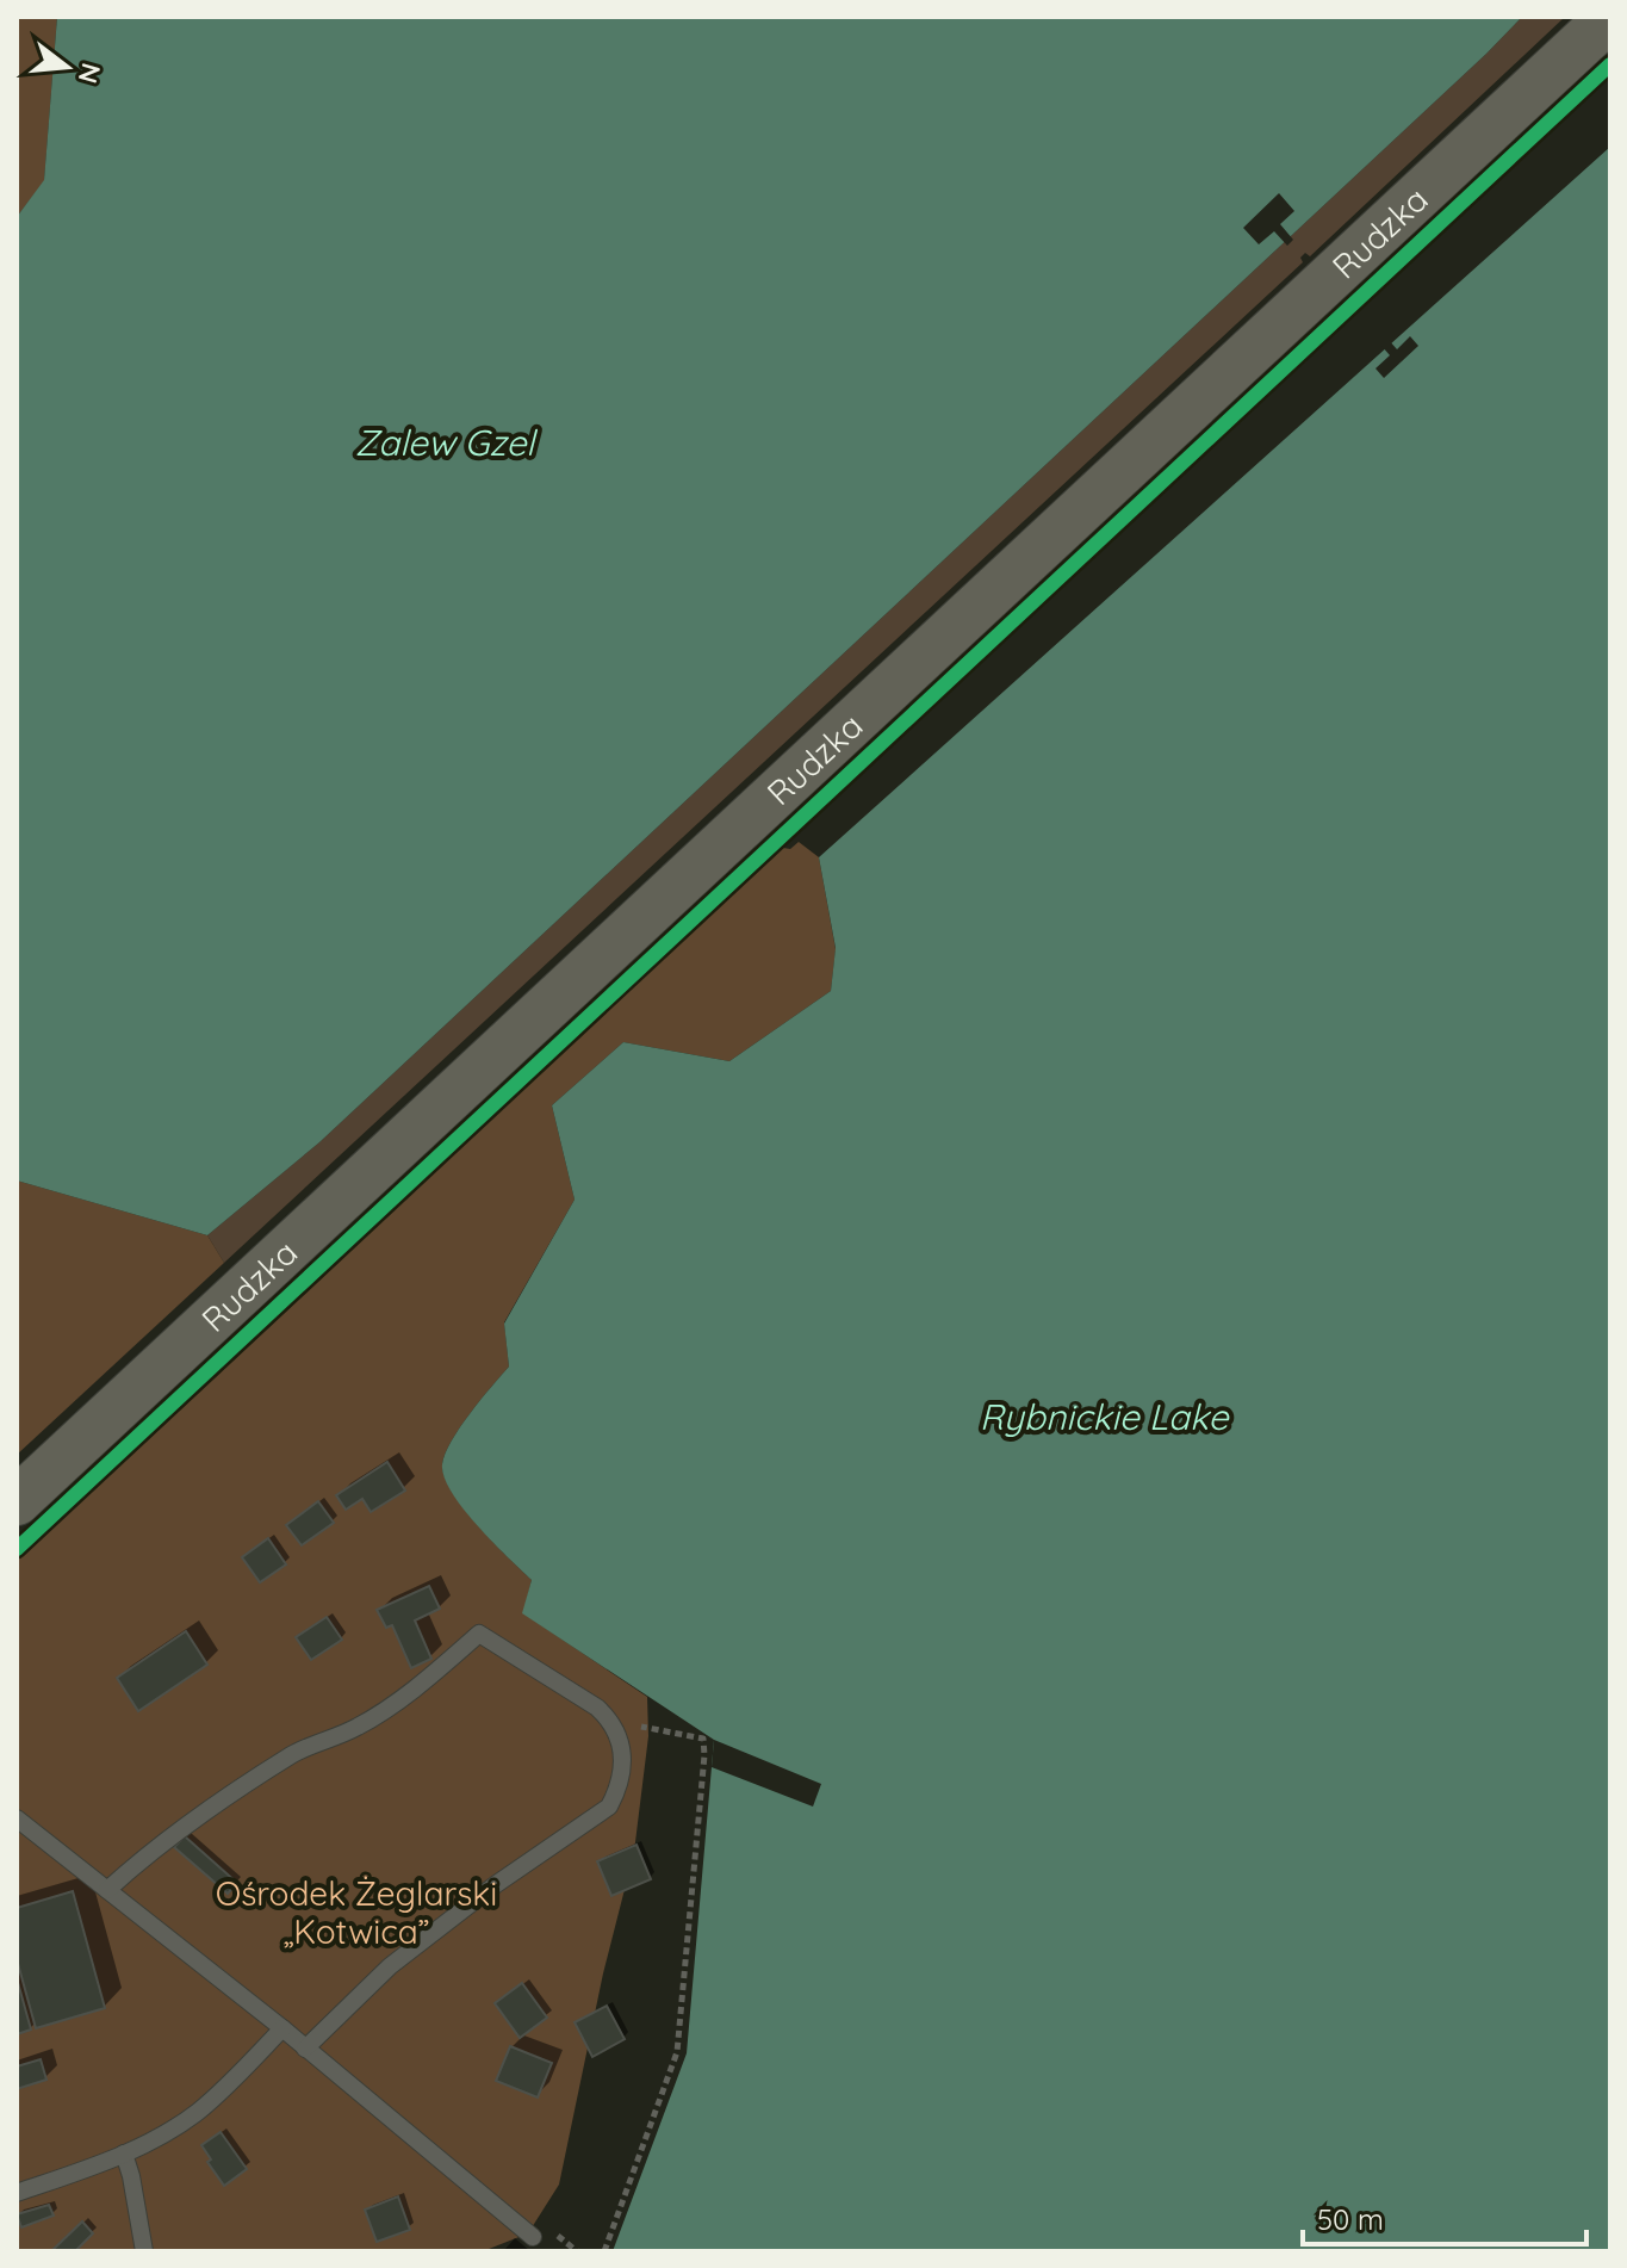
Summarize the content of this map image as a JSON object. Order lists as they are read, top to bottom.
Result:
{
  "streets": {
    "main road": ["Rudzka"]
  },
  "water": ["Zalew Gzel", "Rybnickie Lake"],
  "parks": ["Ośrodek Żeglarski „Kotwica”"],
  "scale_bar": "50 m",
  "north": "right"
}
